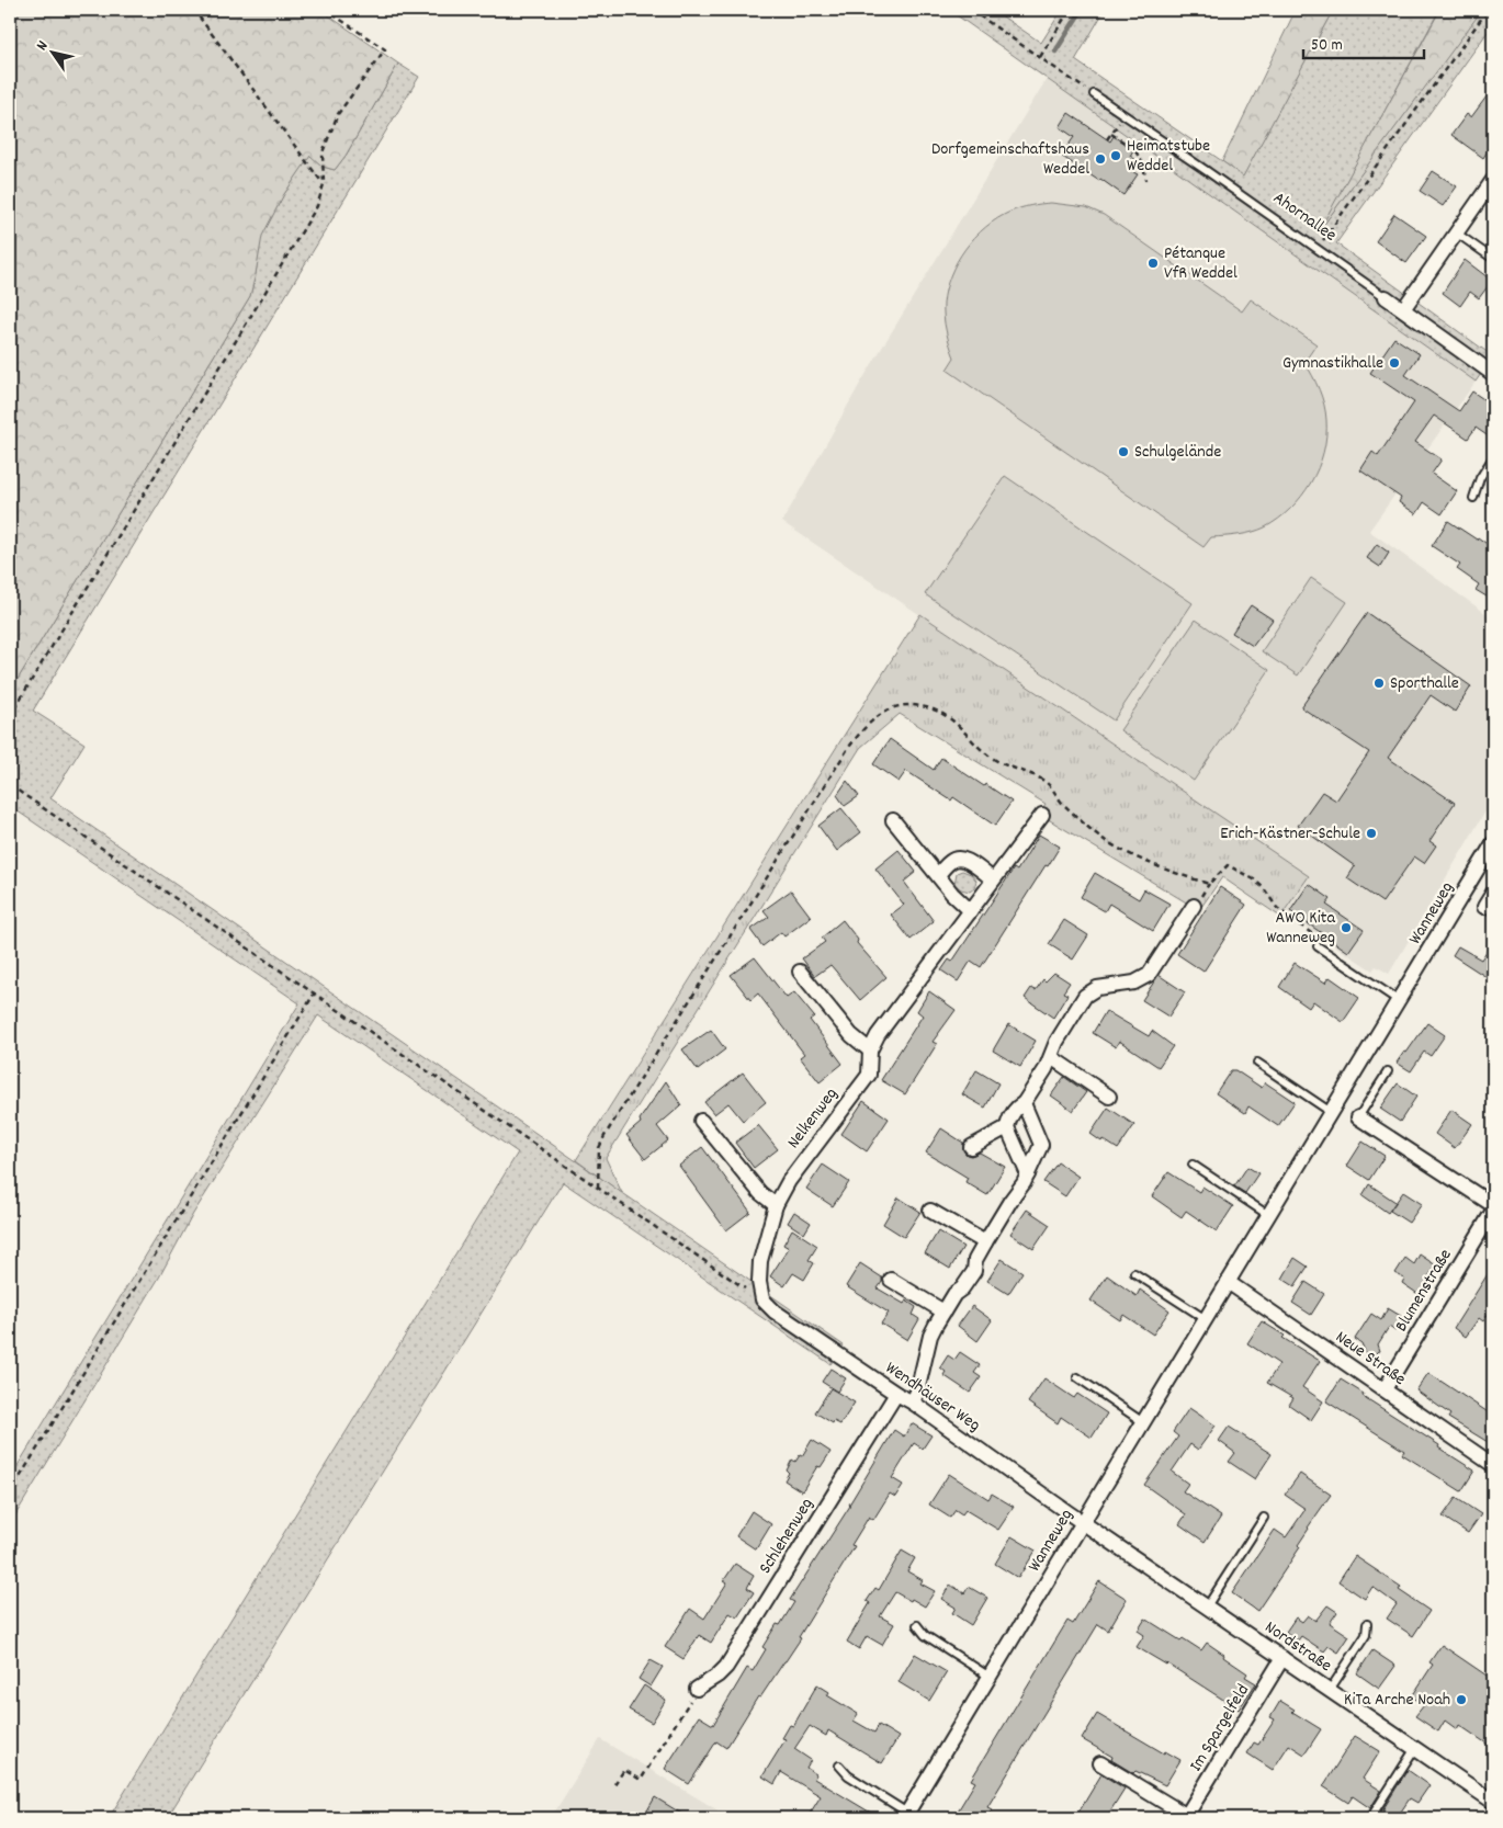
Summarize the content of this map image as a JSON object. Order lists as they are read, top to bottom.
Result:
{
  "streets": {
    "street": [
      "Ahornallee",
      "Wanneweg",
      "Nelkenweg",
      "Blumenstraße",
      "Neue Straße",
      "Wendhäuser Weg",
      "Schlehenweg",
      "Nordstraße",
      "Im Spargelfeld"
    ]
  },
  "crossings": [
    ["Wanneweg", "Neue Straße"],
    ["Wanneweg", "Wendhäuser Weg"],
    ["Wanneweg", "Nordstraße"],
    ["Nelkenweg", "Wendhäuser Weg"],
    ["Blumenstraße", "Neue Straße"],
    ["Wendhäuser Weg", "Schlehenweg"],
    ["Wendhäuser Weg", "Nordstraße"],
    ["Nordstraße", "Im Spargelfeld"]
  ],
  "places": [
    "Heimatstube Weddel",
    "Dorfgemeinschaftshaus Weddel",
    "Pétanque VfR Weddel",
    "Gymnastikhalle",
    "Schulgelände",
    "Sporthalle",
    "Erich-Kästner-Schule",
    "AWO Kita Wanneweg",
    "KiTa Arche Noah"
  ],
  "scale_bar": "50 m",
  "north": "top left"
}
